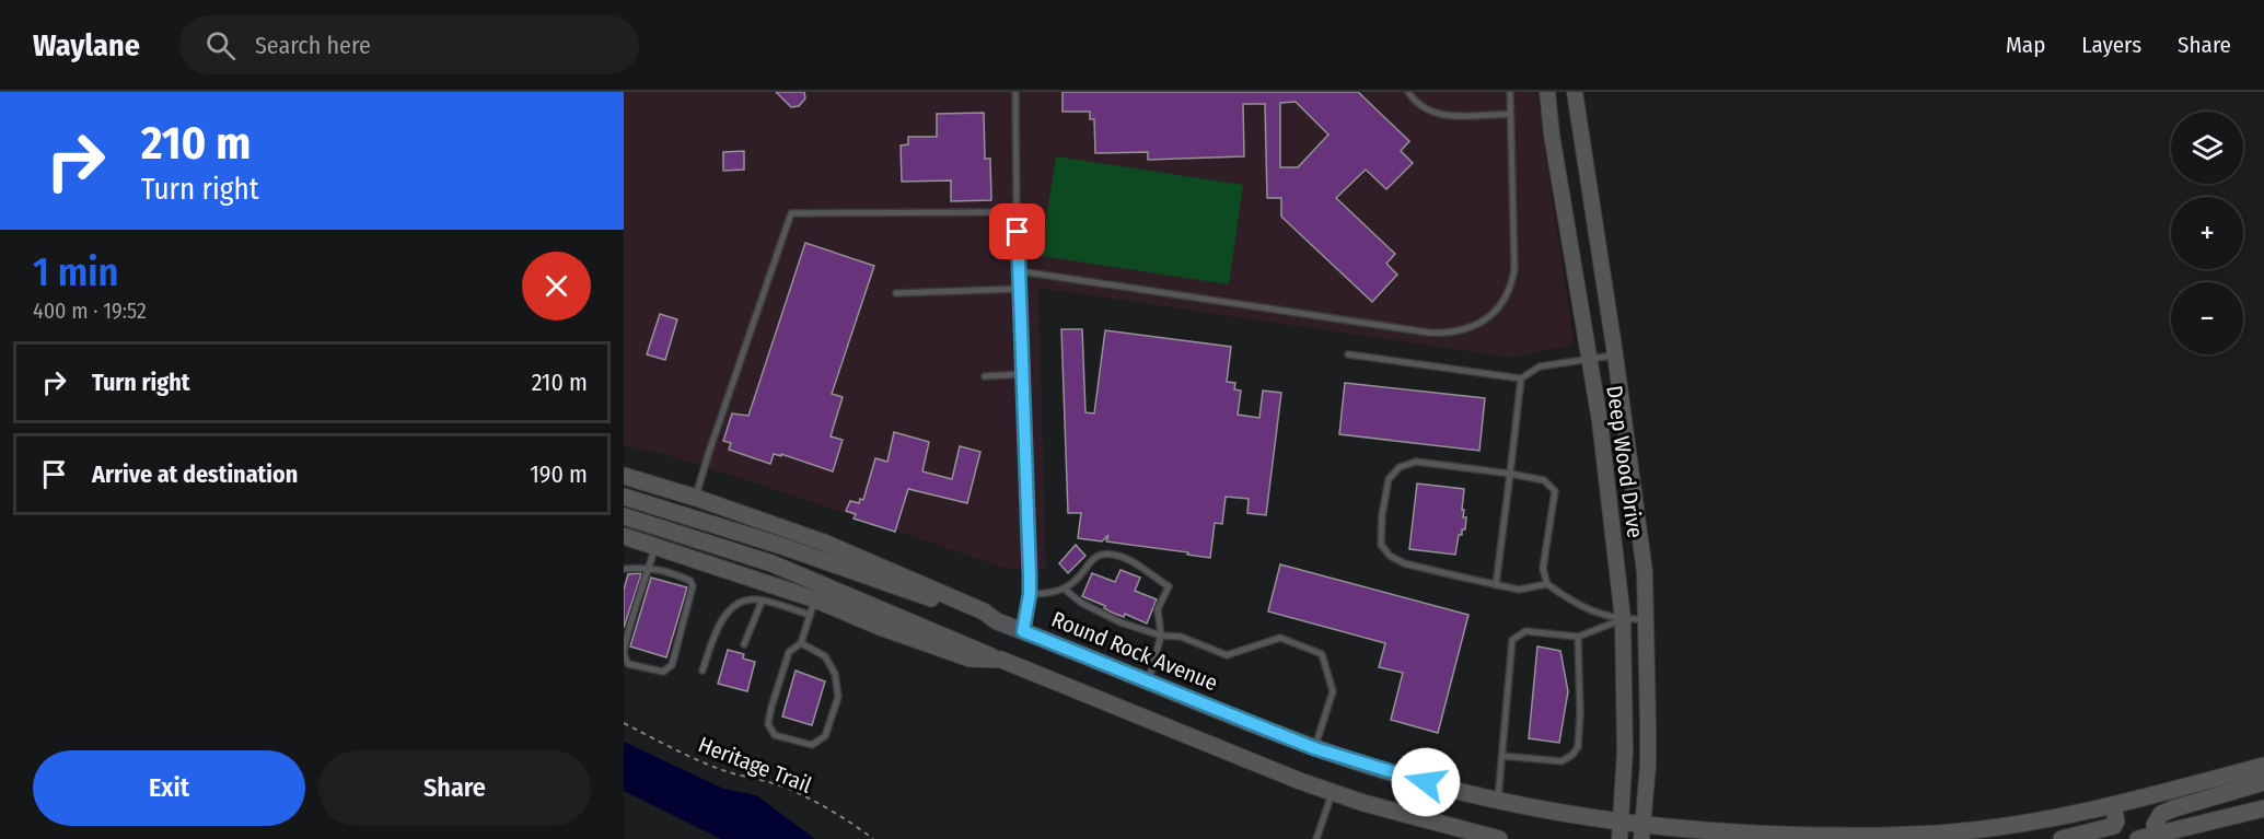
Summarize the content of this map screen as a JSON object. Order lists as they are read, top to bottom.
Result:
{
  "streets": {
    "main road": ["Round Rock Avenue"],
    "street": ["Deep Wood Drive"],
    "path": ["Heritage Trail"]
  },
  "crossings": [
    ["Deep Wood Drive", "Round Rock Avenue"]
  ],
  "page": {
    "header": "Waylane",
    "search": "Search here",
    "nav": ["Map", "Layers", "Share"],
    "turn": ["210 m", "Turn right"],
    "map_buttons": ["+", "−"],
    "heading": ["1 min", "400 m · 19:52"],
    "list": [
      {
        "name": "Turn right",
        "value": "210 m"
      },
      {
        "name": "Arrive at destination",
        "value": "190 m"
      }
    ],
    "buttons": ["Exit", "Share"]
  }
}
